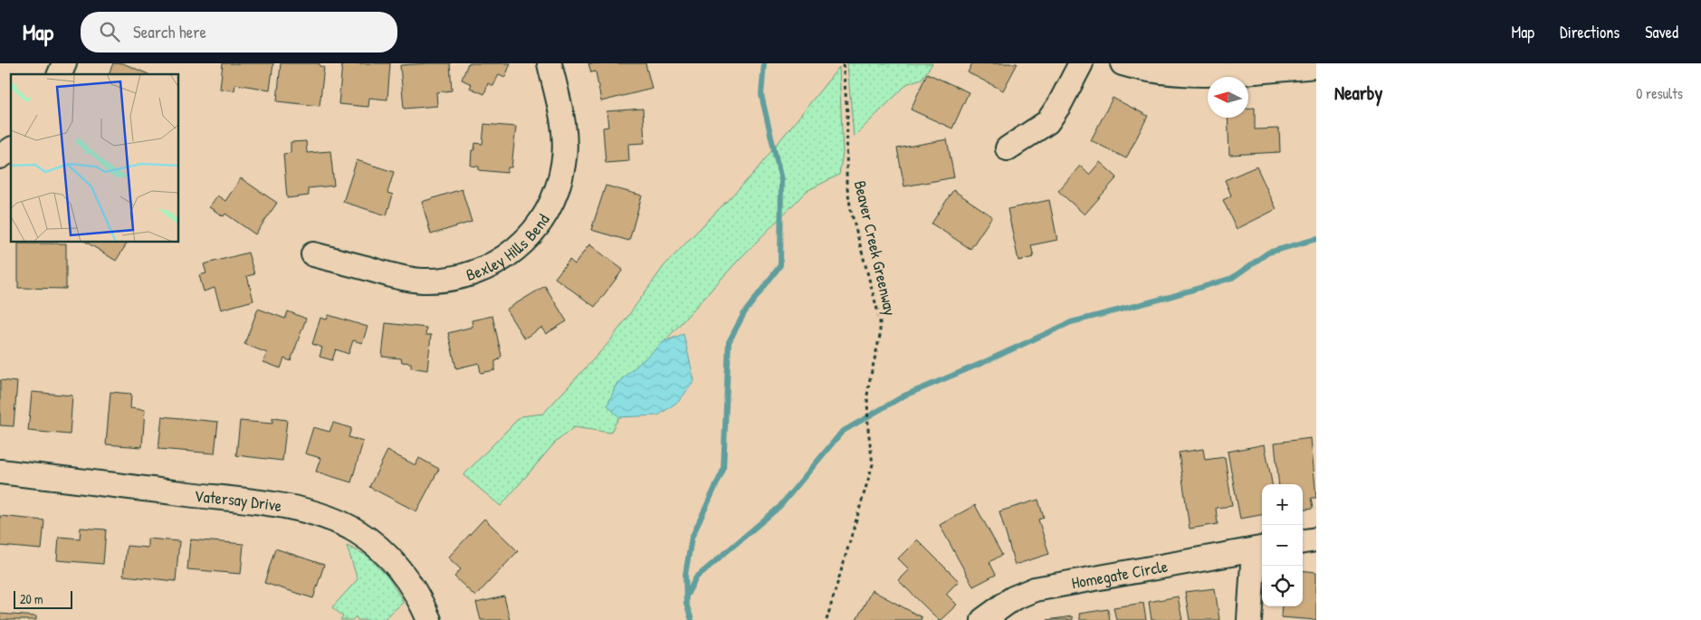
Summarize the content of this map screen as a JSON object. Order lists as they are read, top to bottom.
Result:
{
  "streets": {
    "street": ["Bexley Hills Bend", "Vatersay Drive", "Homegate Circle"],
    "path": ["Beaver Creek Greenway"]
  },
  "scale_bar": "20 m",
  "north": "left",
  "page": {
    "header": "Map",
    "search": "Search here",
    "nav": ["Map", "Directions", "Saved"],
    "heading": ["Nearby", "0 results"],
    "map_buttons": ["+", "−"],
    "scale": "20 m"
  }
}
